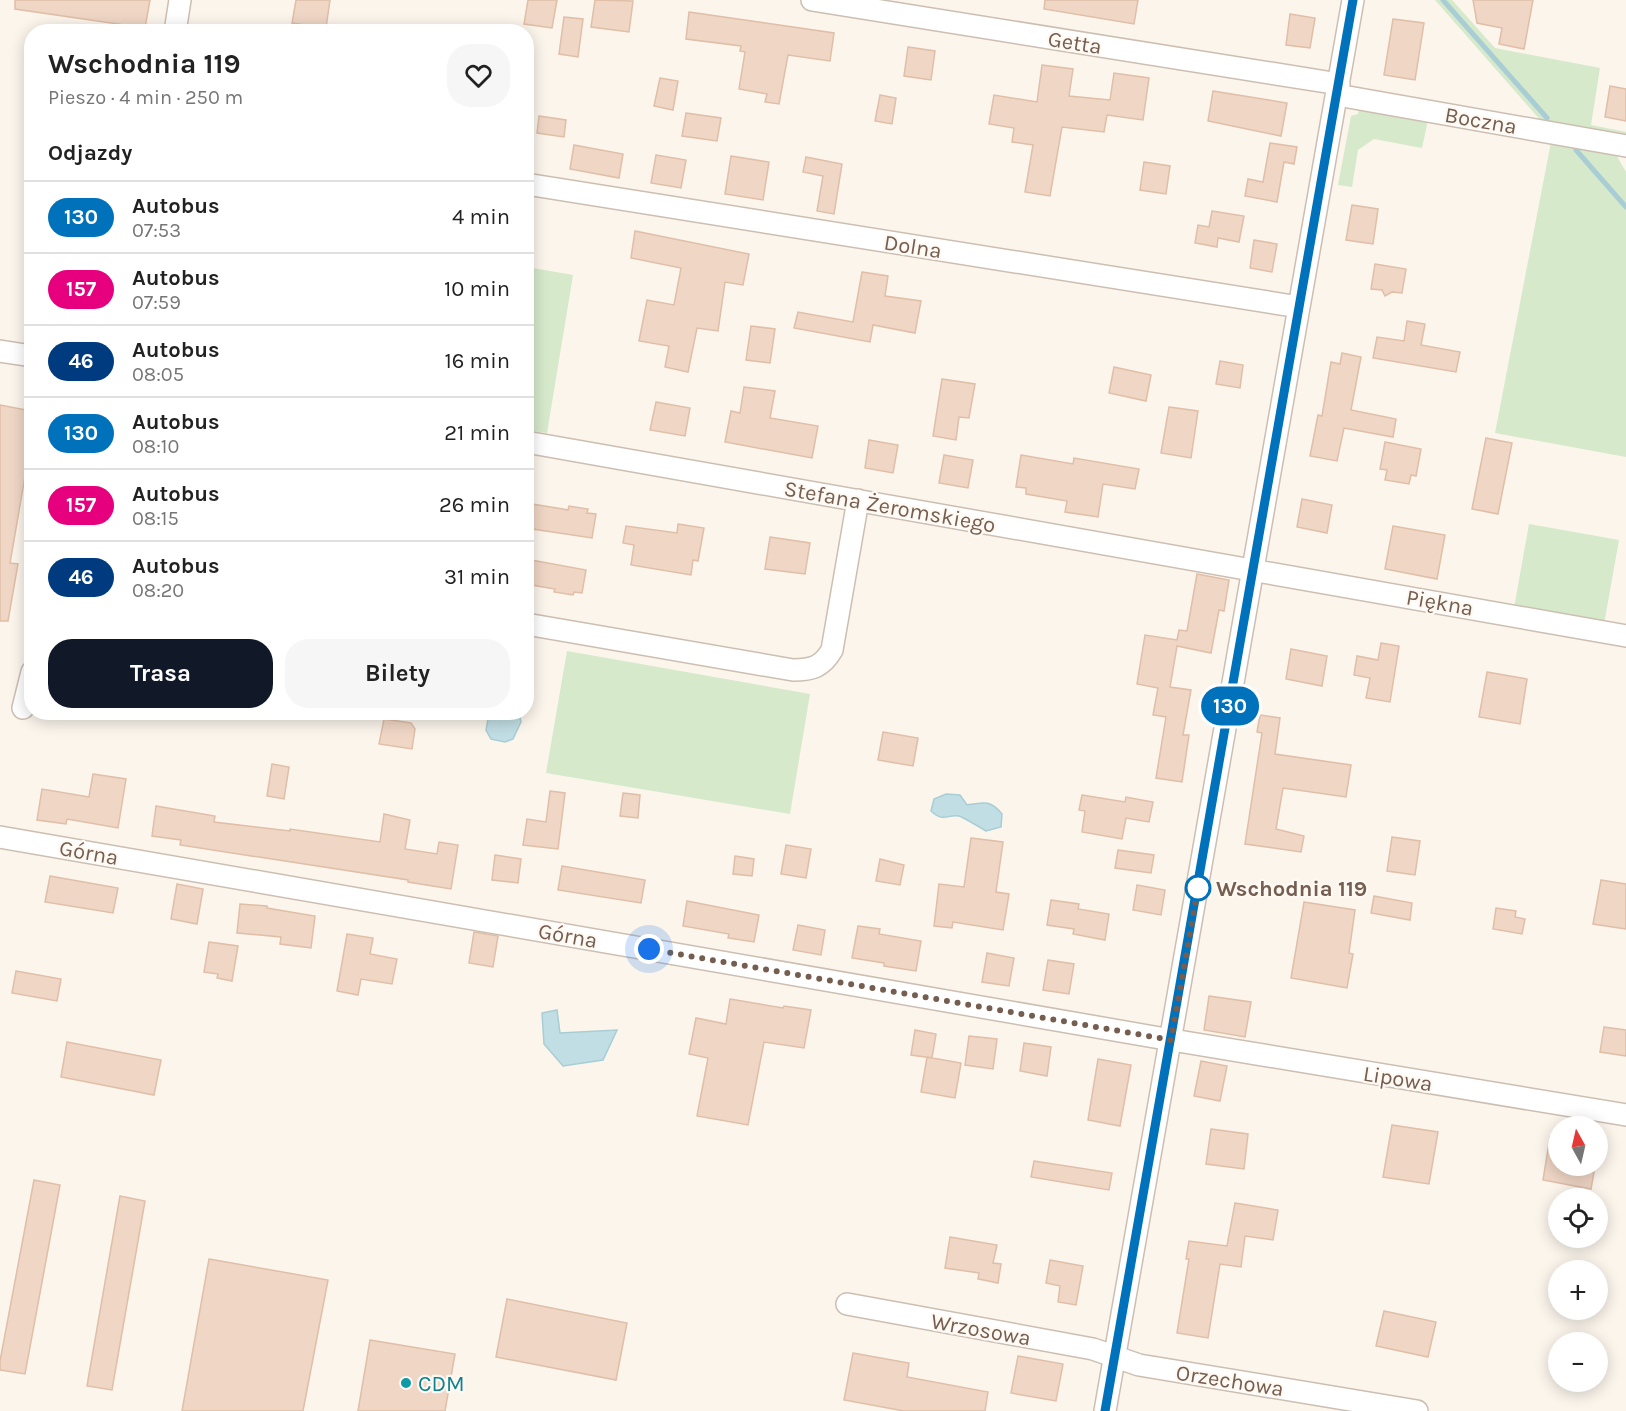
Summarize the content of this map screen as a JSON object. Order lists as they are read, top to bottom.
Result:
{
  "streets": {
    "street": [
      "Getta",
      "Boczna",
      "Dolna",
      "Stefana Żeromskiego",
      "Piękna",
      "Górna",
      "Lipowa",
      "Wrzosowa",
      "Orzechowa"
    ]
  },
  "crossings": [
    ["Getta", "Boczna"],
    ["Stefana Żeromskiego", "Piękna"],
    ["Górna", "Lipowa"],
    ["Wrzosowa", "Orzechowa"]
  ],
  "places": ["Wschodnia 119", "CDM"],
  "lines": ["bus line 130"],
  "north": "top",
  "page": {
    "on_map": "130",
    "heading": [
      ["Wschodnia 119", "Pieszo · 4 min · 250 m"],
      "Odjazdy"
    ],
    "list": [
      {
        "mark": "130",
        "name": "Autobus",
        "note": "07:53",
        "value": "4 min"
      },
      {
        "mark": "157",
        "name": "Autobus",
        "note": "07:59",
        "value": "10 min"
      },
      {
        "mark": "46",
        "name": "Autobus",
        "note": "08:05",
        "value": "16 min"
      },
      {
        "mark": "130",
        "name": "Autobus",
        "note": "08:10",
        "value": "21 min"
      },
      {
        "mark": "157",
        "name": "Autobus",
        "note": "08:15",
        "value": "26 min"
      },
      {
        "mark": "46",
        "name": "Autobus",
        "note": "08:20",
        "value": "31 min"
      }
    ],
    "buttons": ["Trasa", "Bilety"],
    "map_buttons": ["+", "−"]
  }
}
